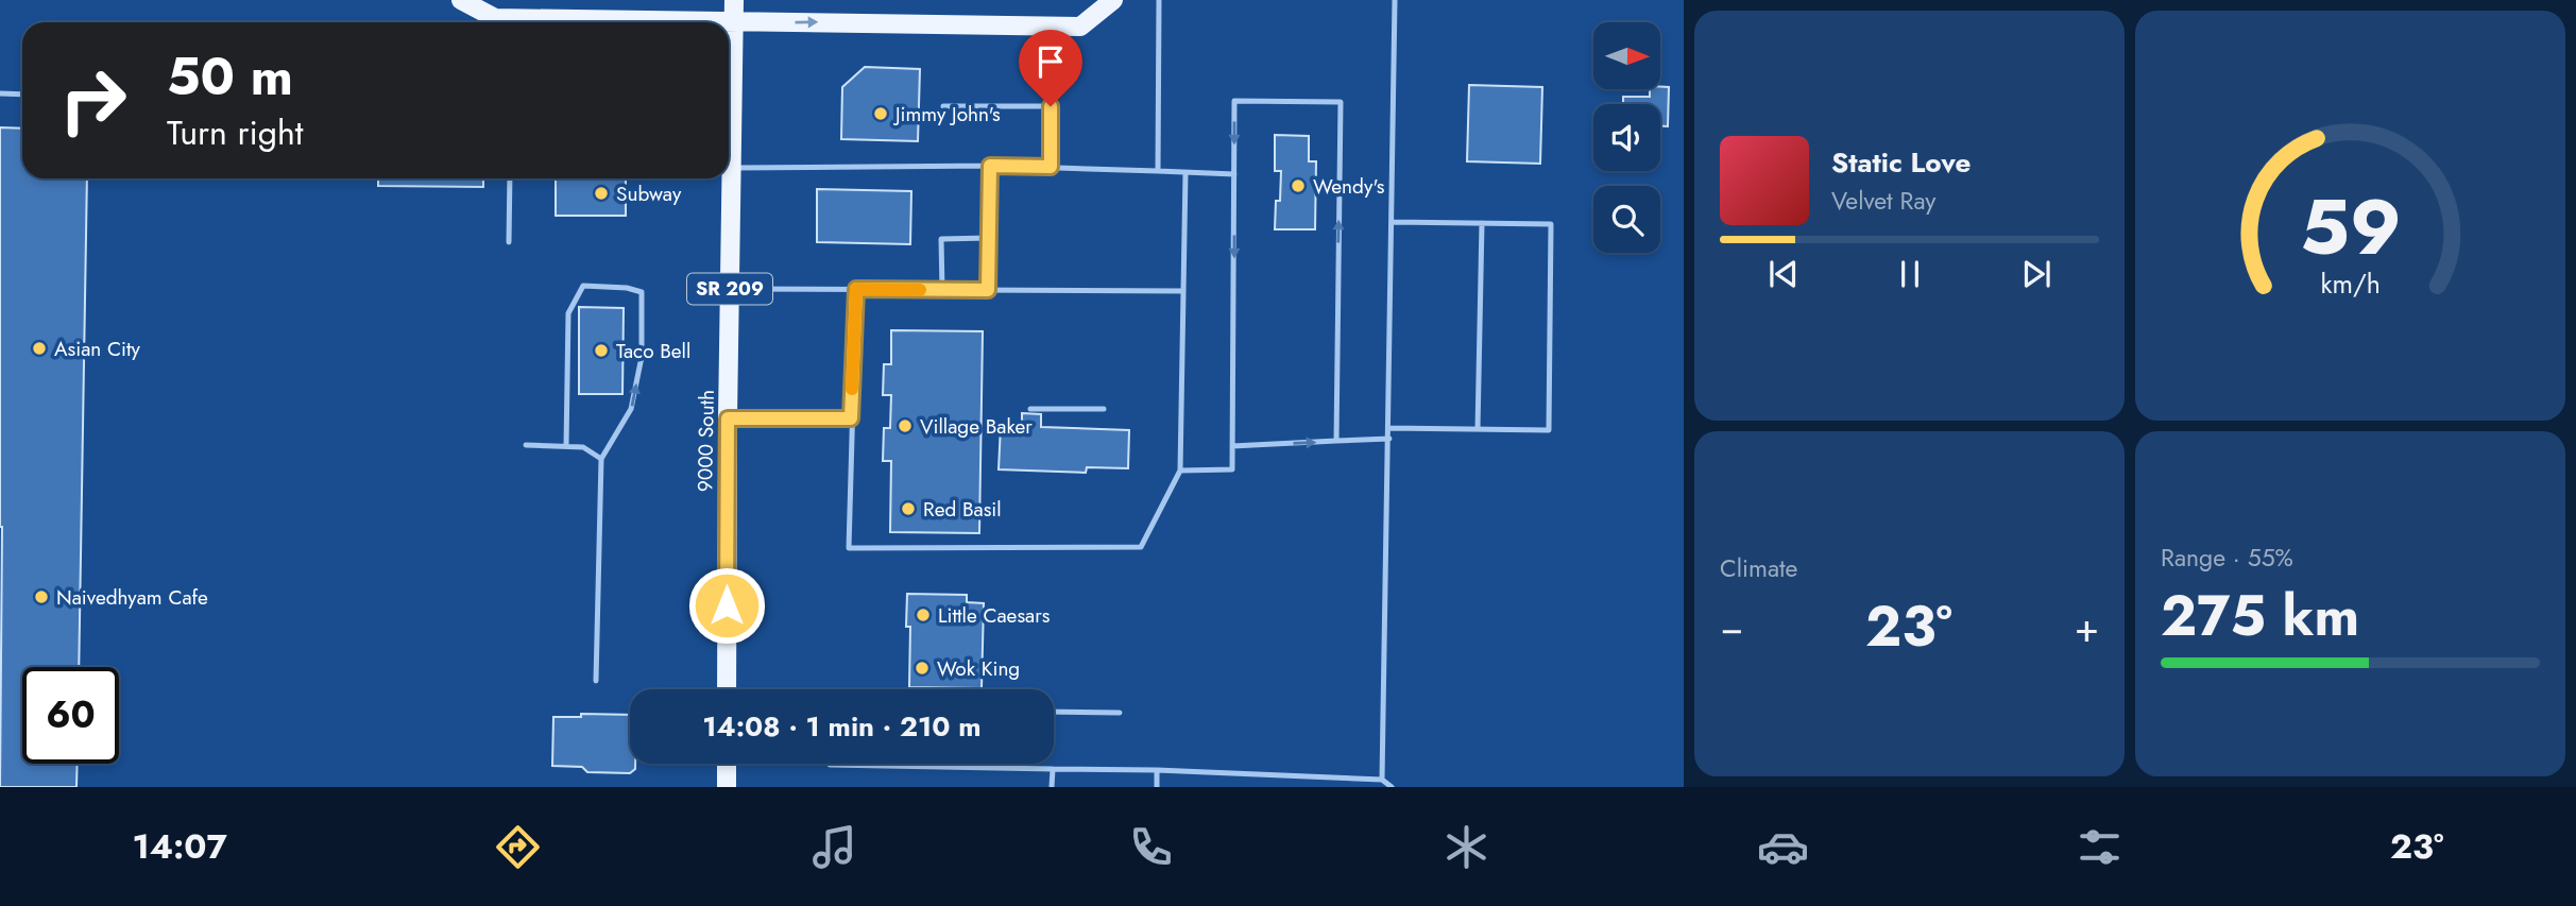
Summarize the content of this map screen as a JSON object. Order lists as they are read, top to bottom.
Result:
{
  "streets": {
    "main road": ["SR 209", "9000 South"]
  },
  "places": [
    "Jimmy John's",
    "Wendy's",
    "Subway",
    "Asian City",
    "Taco Bell",
    "Village Baker",
    "Red Basil",
    "Naivedhyam Cafe",
    "Little Caesars",
    "Wok King"
  ],
  "north": "right",
  "page": {
    "turn": ["50 m", "Turn right"],
    "song": ["Static Love", "Velvet Ray"],
    "tile": [
      "Climate",
      ["Range · 55%", "275 km"]
    ],
    "heat": ["−", "23°", "+"],
    "limit": "60",
    "trip": "14:08 · 1 min · 210 m",
    "tabs": ["14:07", "23°"],
    "gauge": ["59", "km/h"]
  }
}
